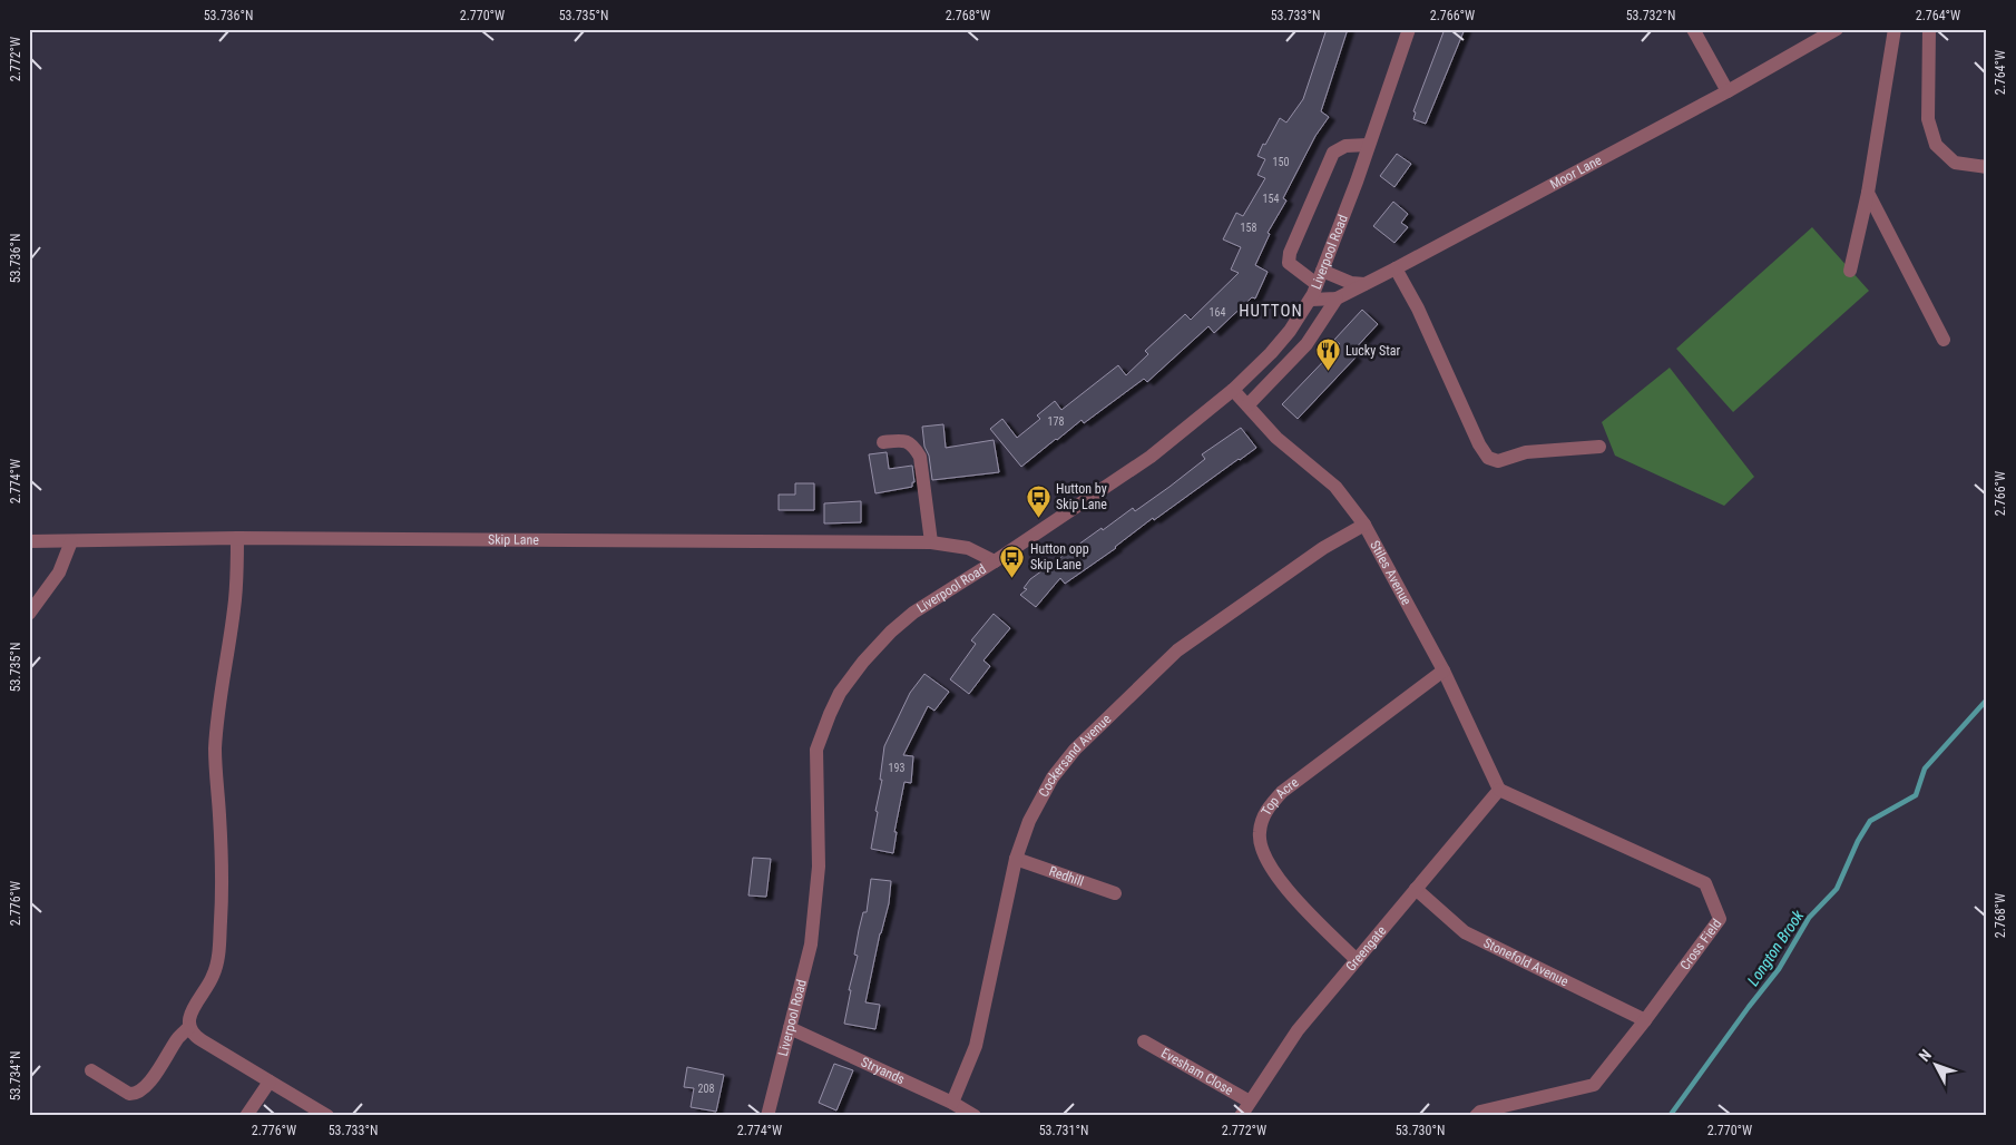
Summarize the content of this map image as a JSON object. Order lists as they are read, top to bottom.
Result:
{
  "streets": {
    "street": [
      "Moor Lane",
      "Liverpool Road",
      "Skip Lane",
      "Stiles Avenue",
      "Cockersand Avenue",
      "Top Acre",
      "Redhill",
      "Cross Field",
      "Greengate",
      "Stonefold Avenue",
      "Stryands",
      "Evesham Close"
    ]
  },
  "crossings": [
    ["Moor Lane", "Liverpool Road"],
    ["Liverpool Road", "Skip Lane"],
    ["Liverpool Road", "Stiles Avenue"],
    ["Liverpool Road", "Stryands"],
    ["Stiles Avenue", "Cockersand Avenue"],
    ["Stiles Avenue", "Top Acre"],
    ["Stiles Avenue", "Cross Field"],
    ["Stiles Avenue", "Greengate"],
    ["Cockersand Avenue", "Redhill"],
    ["Cockersand Avenue", "Stryands"],
    ["Top Acre", "Greengate"],
    ["Cross Field", "Greengate"],
    ["Cross Field", "Stonefold Avenue"],
    ["Greengate", "Stonefold Avenue"],
    ["Greengate", "Evesham Close"]
  ],
  "districts": ["HUTTON"],
  "water": ["Longton Brook"],
  "places": {
    "restaurant": ["Lucky Star"],
    "bus stop": ["Hutton by Skip Lane", "Hutton opp Skip Lane"]
  },
  "house_numbers": [
    "150",
    "154",
    "158",
    "164",
    "178",
    "193",
    "208"
  ],
  "north": "top left",
  "coordinates": [
    "53.736°N",
    "2.770°W",
    "53.735°N",
    "2.768°W",
    "53.733°N",
    "2.766°W",
    "53.732°N",
    "2.764°W",
    "2.772°W",
    "2.774°W",
    "2.776°W",
    "53.734°N",
    "53.731°N",
    "53.730°N"
  ]
}
